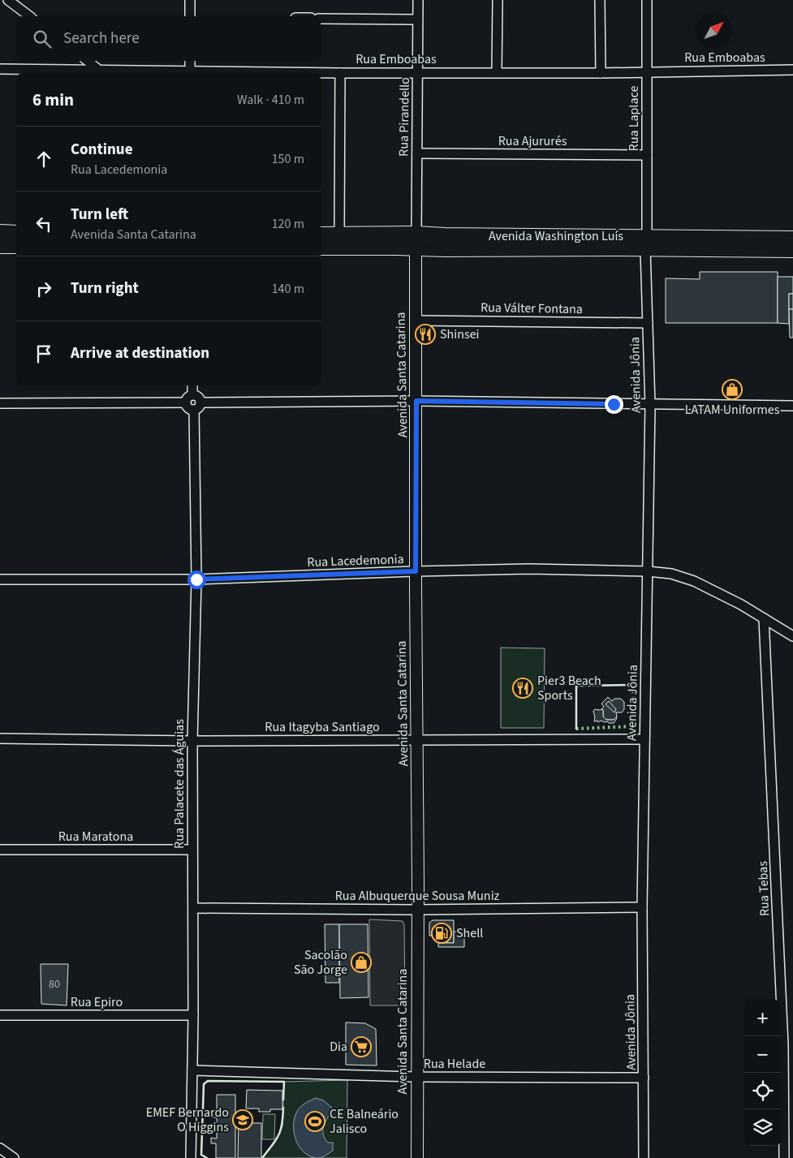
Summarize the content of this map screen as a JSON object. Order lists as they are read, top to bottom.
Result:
{
  "streets": {
    "highway": ["Avenida Washington Luís"],
    "street": [
      "Rua Emboabas",
      "Rua Pirandello",
      "Rua Laplace",
      "Rua Ajururés",
      "Rua Válter Fontana",
      "Avenida Santa Catarina",
      "Avenida Jônia",
      "Rua Lacedemonia",
      "Rua Itagyba Santiago",
      "Rua Palacete das Águias",
      "Rua Maratona",
      "Rua Tebas",
      "Rua Albuquerque Sousa Muniz",
      "Rua Epiro",
      "Rua Helade"
    ]
  },
  "crossings": [
    ["Rua Emboabas", "Rua Pirandello"],
    ["Rua Emboabas", "Rua Laplace"],
    ["Rua Pirandello", "Rua Ajururés"],
    ["Rua Pirandello", "Avenida Washington Luís"],
    ["Rua Laplace", "Rua Ajururés"],
    ["Rua Laplace", "Avenida Washington Luís"],
    ["Rua Laplace", "Avenida Jônia"],
    ["Avenida Washington Luís", "Avenida Santa Catarina"],
    ["Avenida Washington Luís", "Avenida Jônia"],
    ["Rua Válter Fontana", "Avenida Santa Catarina"],
    ["Rua Válter Fontana", "Avenida Jônia"],
    ["Avenida Santa Catarina", "Rua Lacedemonia"],
    ["Avenida Santa Catarina", "Rua Itagyba Santiago"],
    ["Avenida Santa Catarina", "Rua Albuquerque Sousa Muniz"],
    ["Avenida Santa Catarina", "Rua Helade"],
    ["Avenida Jônia", "Rua Lacedemonia"],
    ["Avenida Jônia", "Rua Itagyba Santiago"],
    ["Avenida Jônia", "Rua Albuquerque Sousa Muniz"],
    ["Avenida Jônia", "Rua Helade"],
    ["Rua Lacedemonia", "Rua Palacete das Águias"],
    ["Rua Lacedemonia", "Rua Tebas"],
    ["Rua Itagyba Santiago", "Rua Palacete das Águias"],
    ["Rua Palacete das Águias", "Rua Maratona"],
    ["Rua Palacete das Águias", "Rua Albuquerque Sousa Muniz"],
    ["Rua Palacete das Águias", "Rua Epiro"],
    ["Rua Palacete das Águias", "Rua Helade"]
  ],
  "places": {
    "restaurant": ["Shinsei", "Pier3 Beach Sports"],
    "shop": ["LATAM Uniformes", "Sacolão São Jorge"],
    "fuel station": ["Shell"],
    "supermarket": ["Dia"],
    "school or university": ["EMEF Bernardo O Higgins"],
    "sports": ["CE Balneário Jalisco"]
  },
  "house_numbers": ["80"],
  "north": "top right",
  "page": {
    "search": "Search here",
    "heading": ["6 min", "Walk · 410 m"],
    "list": [
      ["Continue", "Rua Lacedemonia", "150 m"],
      ["Turn left", "Avenida Santa Catarina", "120 m"],
      ["Turn right", "140 m"],
      "Arrive at destination"
    ],
    "map_buttons": ["+", "−"]
  }
}
